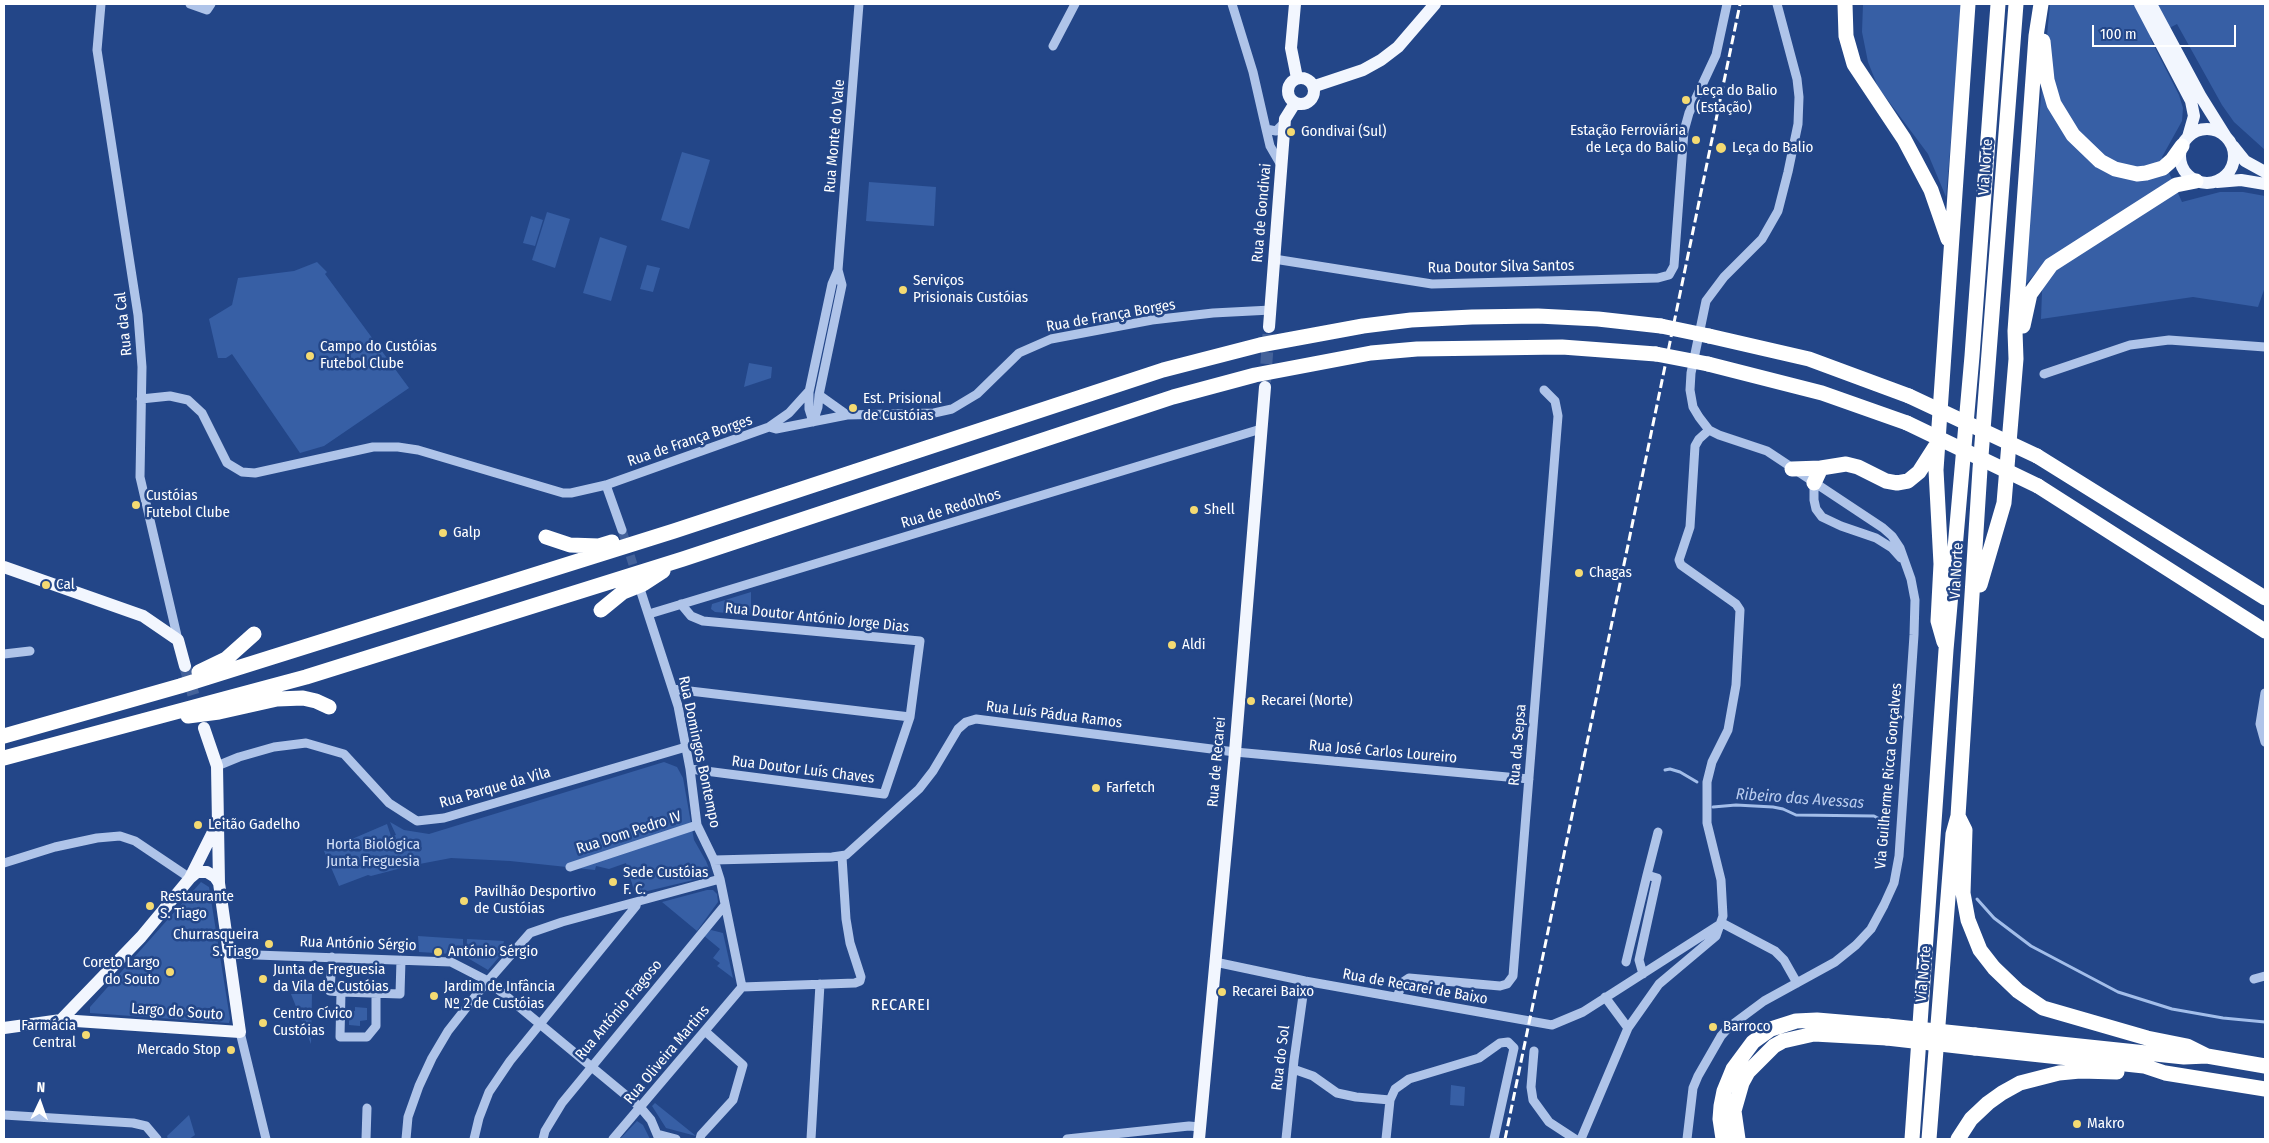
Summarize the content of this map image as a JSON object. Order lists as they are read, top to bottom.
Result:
{
  "streets": {
    "highway": ["Via Norte"],
    "main road": ["Rua de Gondivai", "Rua de Recarei", "Largo do Souto"],
    "street": [
      "Rua Monte do Vale",
      "Rua Doutor Silva Santos",
      "Rua de França Borges",
      "Rua da Cal",
      "Rua de Redolhos",
      "Rua Doutor António Jorge Dias",
      "Rua Luís Pádua Ramos",
      "Rua da Sepsa",
      "Rua Domingos Bontempo",
      "Rua José Carlos Loureiro",
      "Rua Doutor Luís Chaves",
      "Via Guilherme Ricca Gonçalves",
      "Rua Parque da Vila",
      "Rua Dom Pedro IV",
      "Rua António Sérgio",
      "Rua de Recarei de Baixo",
      "Rua António Fragoso",
      "Rua Oliveira Martins",
      "Rua do Sol"
    ]
  },
  "crossings": [
    ["Rua Monte do Vale", "Rua de França Borges"],
    ["Rua de Gondivai", "Rua Doutor Silva Santos"],
    ["Rua de Gondivai", "Rua de França Borges"],
    ["Rua de França Borges", "Rua da Cal"],
    ["Rua de Redolhos", "Rua Doutor António Jorge Dias"],
    ["Rua de Redolhos", "Rua Domingos Bontempo"],
    ["Rua de Redolhos", "Rua de Recarei"],
    ["Rua Doutor António Jorge Dias", "Rua Doutor Luís Chaves"],
    ["Rua Luís Pádua Ramos", "Rua José Carlos Loureiro"],
    ["Rua Luís Pádua Ramos", "Rua de Recarei"],
    ["Rua da Sepsa", "Rua José Carlos Loureiro"],
    ["Rua da Sepsa", "Rua de Recarei de Baixo"],
    ["Rua Domingos Bontempo", "Rua Doutor Luís Chaves"],
    ["Rua Domingos Bontempo", "Rua Parque da Vila"],
    ["Rua Domingos Bontempo", "Rua Dom Pedro IV"],
    ["Rua Domingos Bontempo", "Rua António Fragoso"],
    ["Rua Domingos Bontempo", "Rua Oliveira Martins"],
    ["Rua José Carlos Loureiro", "Rua de Recarei"],
    ["Rua de Recarei", "Rua de Recarei de Baixo"],
    ["Rua Parque da Vila", "Largo do Souto"],
    ["Rua António Sérgio", "Rua António Fragoso"],
    ["Rua António Sérgio", "Largo do Souto"],
    ["Rua António Sérgio", "Rua Oliveira Martins"],
    ["Rua de Recarei de Baixo", "Rua do Sol"]
  ],
  "districts": ["RECAREI"],
  "water": ["Ribeiro das Avessas"],
  "parks": ["Horta Biológica Junta Freguesia"],
  "places": [
    "Leça do Balio (Estação)",
    "Gondivai (Sul)",
    "Estação Ferroviária de Leça do Balio",
    "Leça do Balio",
    "Serviços Prisionais Custóias",
    "Campo do Custóias Futebol Clube",
    "Est. Prisional de Custóias",
    "Custóias Futebol Clube",
    "Shell",
    "Galp",
    "Chagas",
    "Cal",
    "Aldi",
    "Recarei (Norte)",
    "Farfetch",
    "Leitão Gadelho",
    "Sede Custóias F. C.",
    "Pavilhão Desportivo de Custóias",
    "Restaurante S. Tiago",
    "Churrasqueira S. Tiago",
    "António Sérgio",
    "Coreto Largo do Souto",
    "Junta de Freguesia da Vila de Custóias",
    "Recarei Baixo",
    "Jardim de Infância Nº 2 de Custóias",
    "Centro Cívico Custóias",
    "Barroco",
    "Farmácia Central",
    "Mercado Stop",
    "Makro"
  ],
  "scale_bar": "100 m",
  "north": "top"
}
